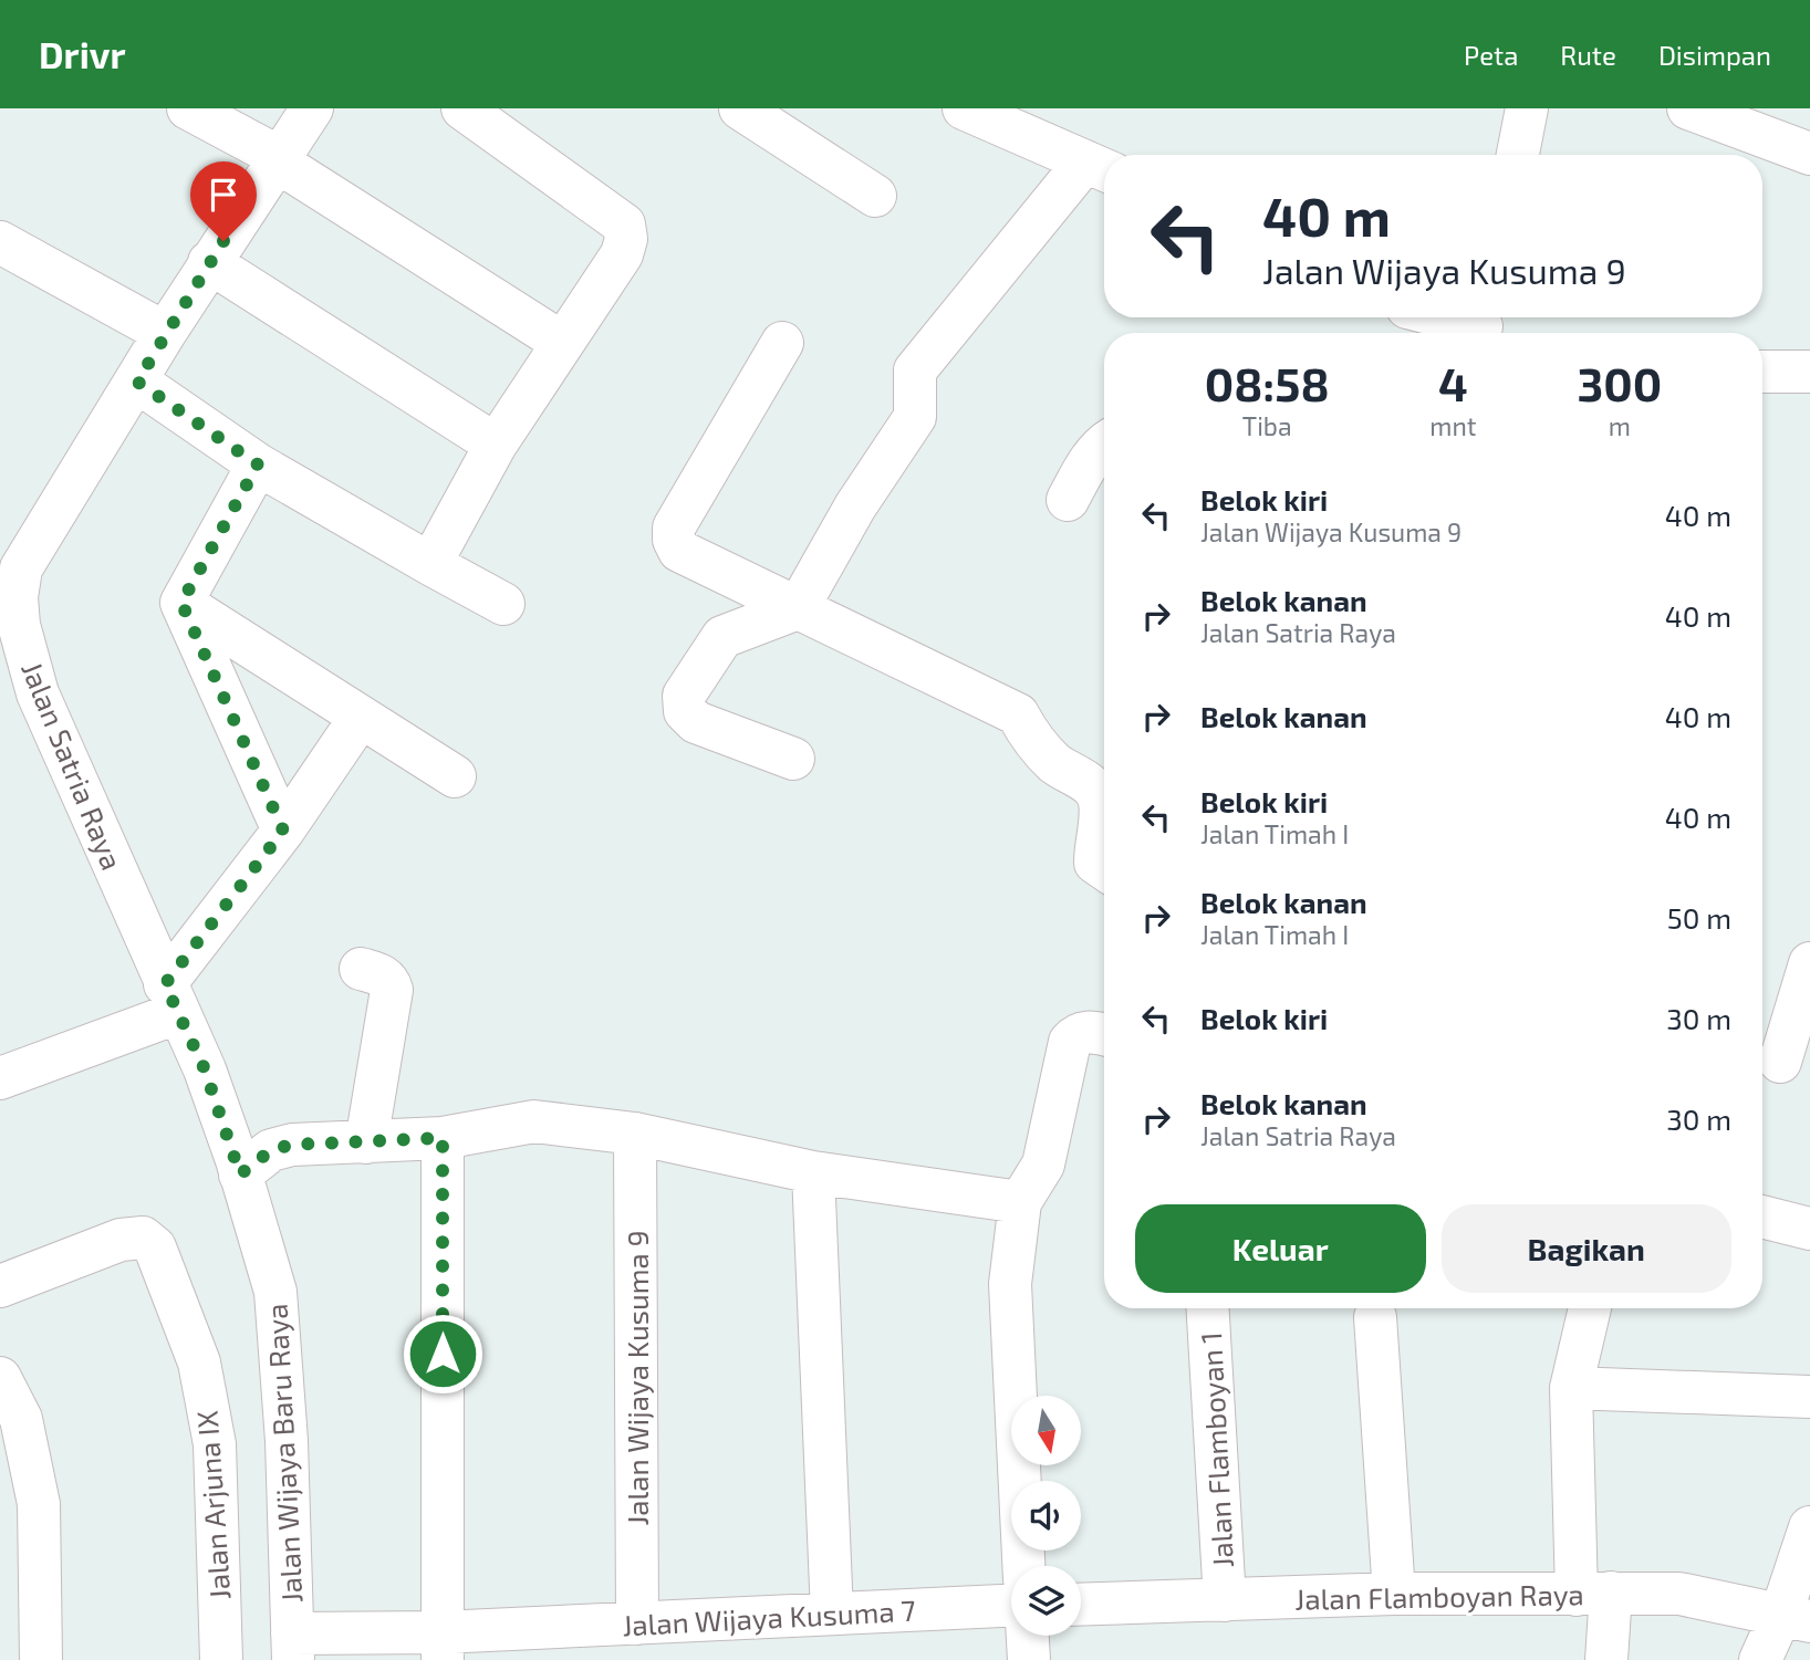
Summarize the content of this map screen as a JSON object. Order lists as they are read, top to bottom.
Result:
{
  "streets": {
    "street": [
      "Jalan Satria Raya",
      "Jalan Wijaya Kusuma 9",
      "Jalan Flamboyan 1",
      "Jalan Wijaya Baru Raya",
      "Jalan Arjuna IX",
      "Jalan Flamboyan Raya",
      "Jalan Wijaya Kusuma 7"
    ]
  },
  "crossings": [
    ["Jalan Satria Raya", "Jalan Wijaya Baru Raya"],
    ["Jalan Wijaya Kusuma 9", "Jalan Wijaya Kusuma 7"],
    ["Jalan Flamboyan 1", "Jalan Flamboyan Raya"],
    ["Jalan Wijaya Baru Raya", "Jalan Wijaya Kusuma 7"]
  ],
  "north": "bottom",
  "page": {
    "header": "Drivr",
    "nav": ["Peta", "Rute", "Disimpan"],
    "turn": ["40 m", "Jalan Wijaya Kusuma 9"],
    "eta": [
      "08:58",
      "Tiba",
      "4",
      "mnt",
      "300",
      "m"
    ],
    "list": [
      {
        "name": "Belok kiri",
        "note": "Jalan Wijaya Kusuma 9",
        "value": "40 m"
      },
      {
        "name": "Belok kanan",
        "note": "Jalan Satria Raya",
        "value": "40 m"
      },
      {
        "name": "Belok kanan",
        "value": "40 m"
      },
      {
        "name": "Belok kiri",
        "note": "Jalan Timah I",
        "value": "40 m"
      },
      {
        "name": "Belok kanan",
        "note": "Jalan Timah I",
        "value": "50 m"
      },
      {
        "name": "Belok kiri",
        "value": "30 m"
      },
      {
        "name": "Belok kanan",
        "note": "Jalan Satria Raya",
        "value": "30 m"
      }
    ],
    "buttons": ["Keluar", "Bagikan"]
  }
}
